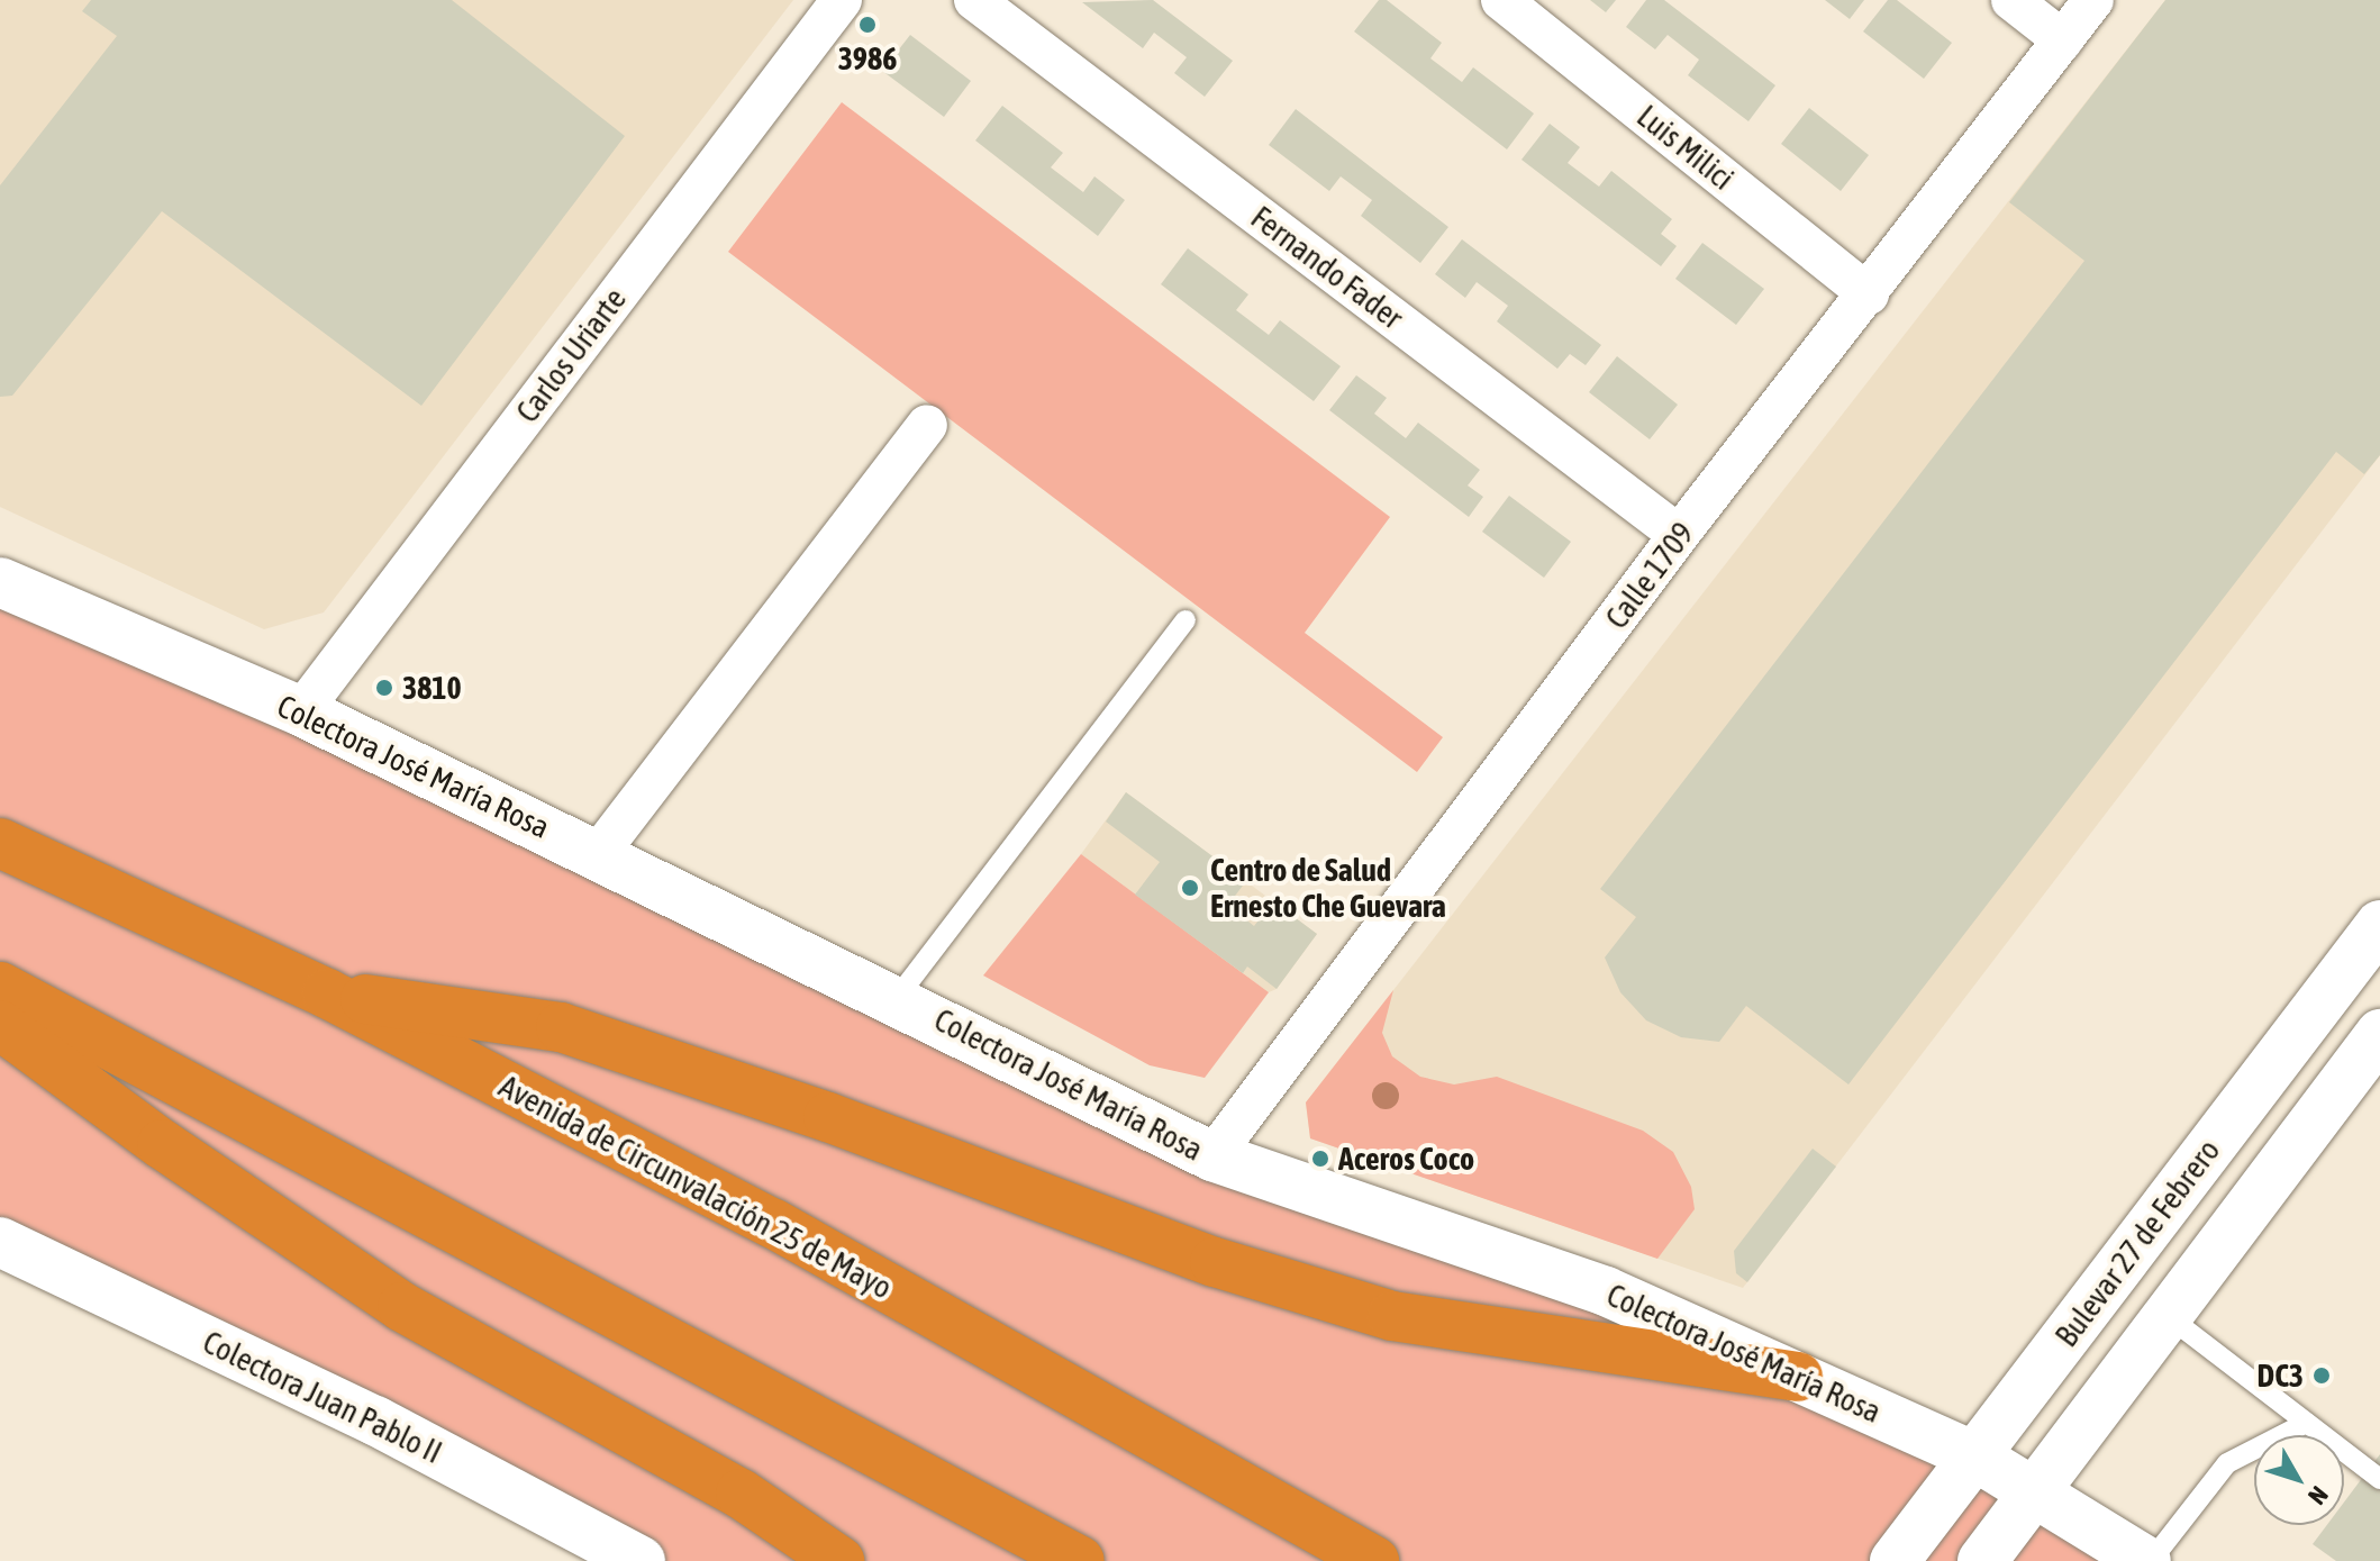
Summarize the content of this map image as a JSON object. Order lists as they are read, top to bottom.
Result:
{
  "streets": {
    "highway": ["Avenida de Circunvalación 25 de Mayo"],
    "main road": ["Colectora José María Rosa", "Bulevar 27 de Febrero", "Colectora Juan Pablo II"],
    "street": [
      "Luis Milici",
      "Fernando Fader",
      "Carlos Uriarte",
      "Calle 1709"
    ]
  },
  "crossings": [
    ["Luis Milici", "Calle 1709"],
    ["Fernando Fader", "Calle 1709"],
    ["Carlos Uriarte", "Colectora José María Rosa"],
    ["Calle 1709", "Colectora José María Rosa"],
    ["Colectora José María Rosa", "Bulevar 27 de Febrero"]
  ],
  "places": [
    "3986",
    "3810",
    "Centro de Salud Ernesto Che Guevara",
    "Aceros Coco",
    "DC3"
  ],
  "north": "bottom right"
}
